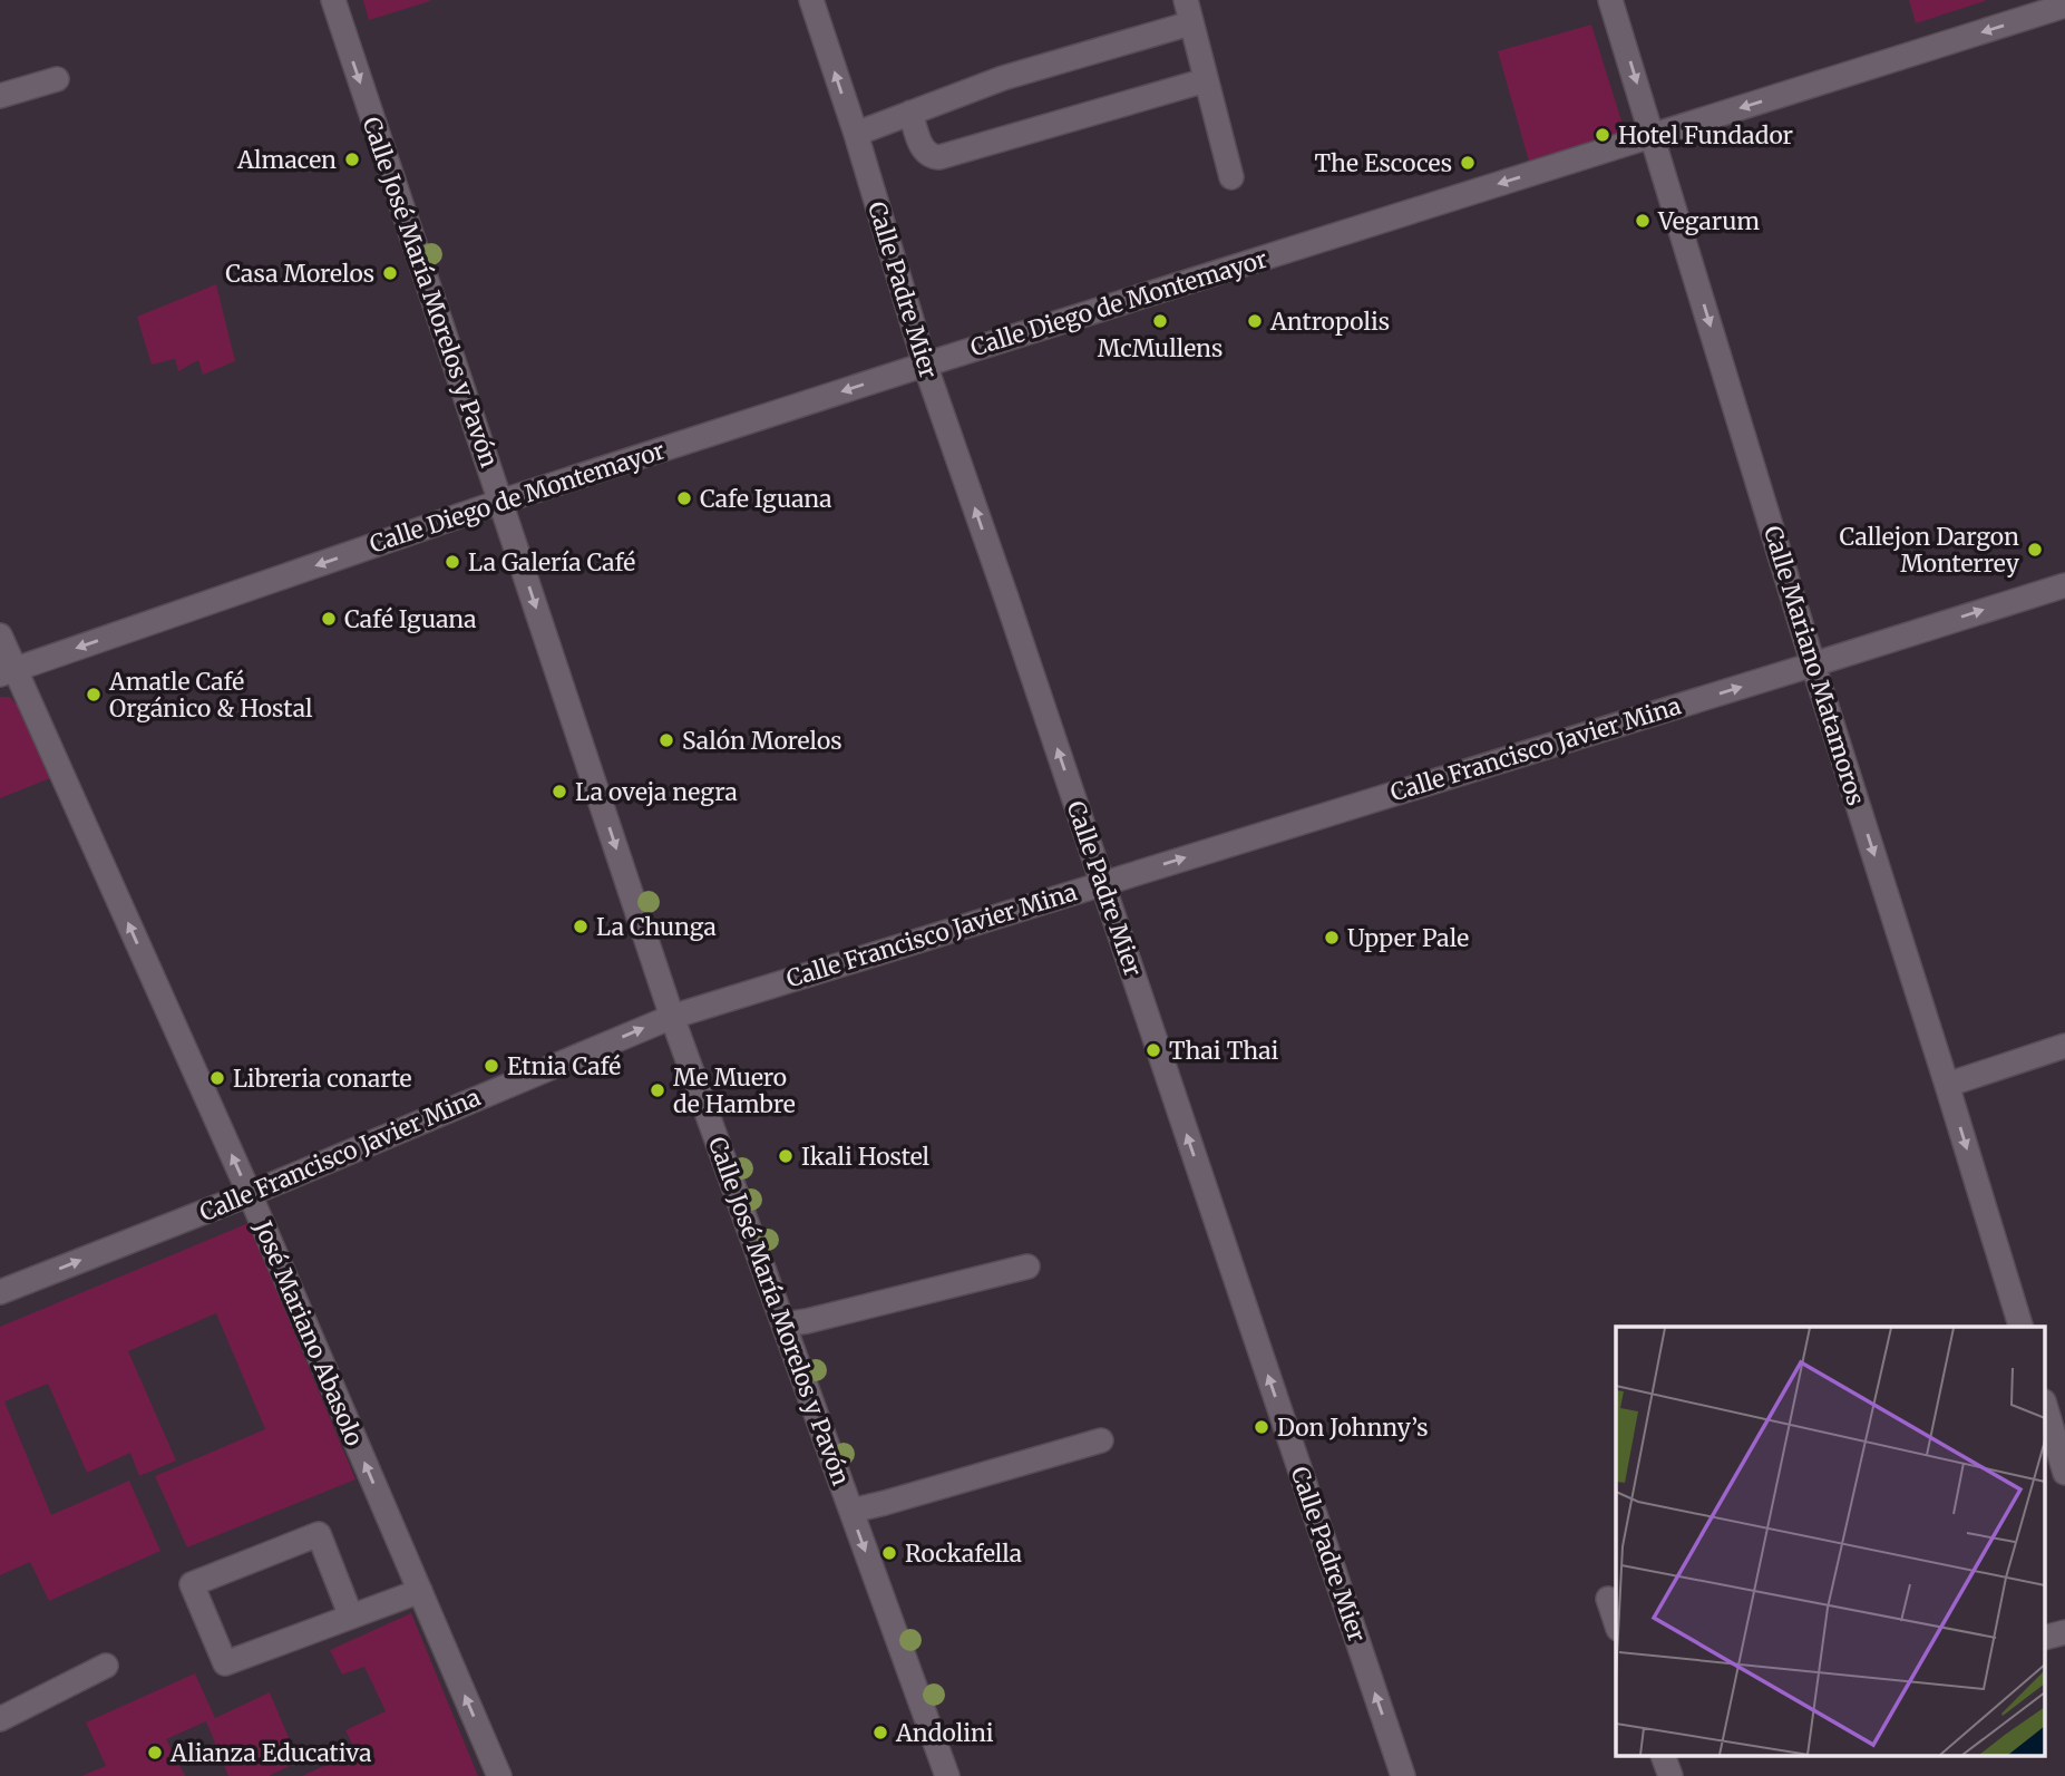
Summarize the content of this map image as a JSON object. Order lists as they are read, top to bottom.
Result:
{
  "streets": {
    "street": [
      "Calle Padre Mier",
      "Calle José María Morelos y Pavón",
      "Calle Diego de Montemayor",
      "Calle Mariano Matamoros",
      "Calle Francisco Javier Mina",
      "José Mariano Abasolo"
    ]
  },
  "crossings": [
    ["Calle Padre Mier", "Calle Diego de Montemayor"],
    ["Calle Padre Mier", "Calle Francisco Javier Mina"],
    ["Calle José María Morelos y Pavón", "Calle Diego de Montemayor"],
    ["Calle José María Morelos y Pavón", "Calle Francisco Javier Mina"],
    ["Calle Diego de Montemayor", "Calle Mariano Matamoros"],
    ["Calle Diego de Montemayor", "José Mariano Abasolo"],
    ["Calle Mariano Matamoros", "Calle Francisco Javier Mina"],
    ["Calle Francisco Javier Mina", "José Mariano Abasolo"]
  ],
  "one_way": [
    "Calle Padre Mier",
    "Calle José María Morelos y Pavón",
    "Calle Diego de Montemayor",
    "Calle Mariano Matamoros",
    "Calle Francisco Javier Mina",
    "José Mariano Abasolo"
  ],
  "places": [
    "Hotel Fundador",
    "Almacen",
    "The Escoces",
    "Vegarum",
    "Casa Morelos",
    "McMullens",
    "Antropolis",
    "Cafe Iguana",
    "Callejon Dargon Monterrey",
    "La Galería Café",
    "Café Iguana",
    "Amatle Café Orgánico & Hostal",
    "Salón Morelos",
    "La oveja negra",
    "La Chunga",
    "Upper Pale",
    "Thai Thai",
    "Etnia Café",
    "Libreria conarte",
    "Me Muero de Hambre",
    "Ikali Hostel",
    "Don Johnny’s",
    "Rockafella",
    "Andolini",
    "Alianza Educativa"
  ]
}
